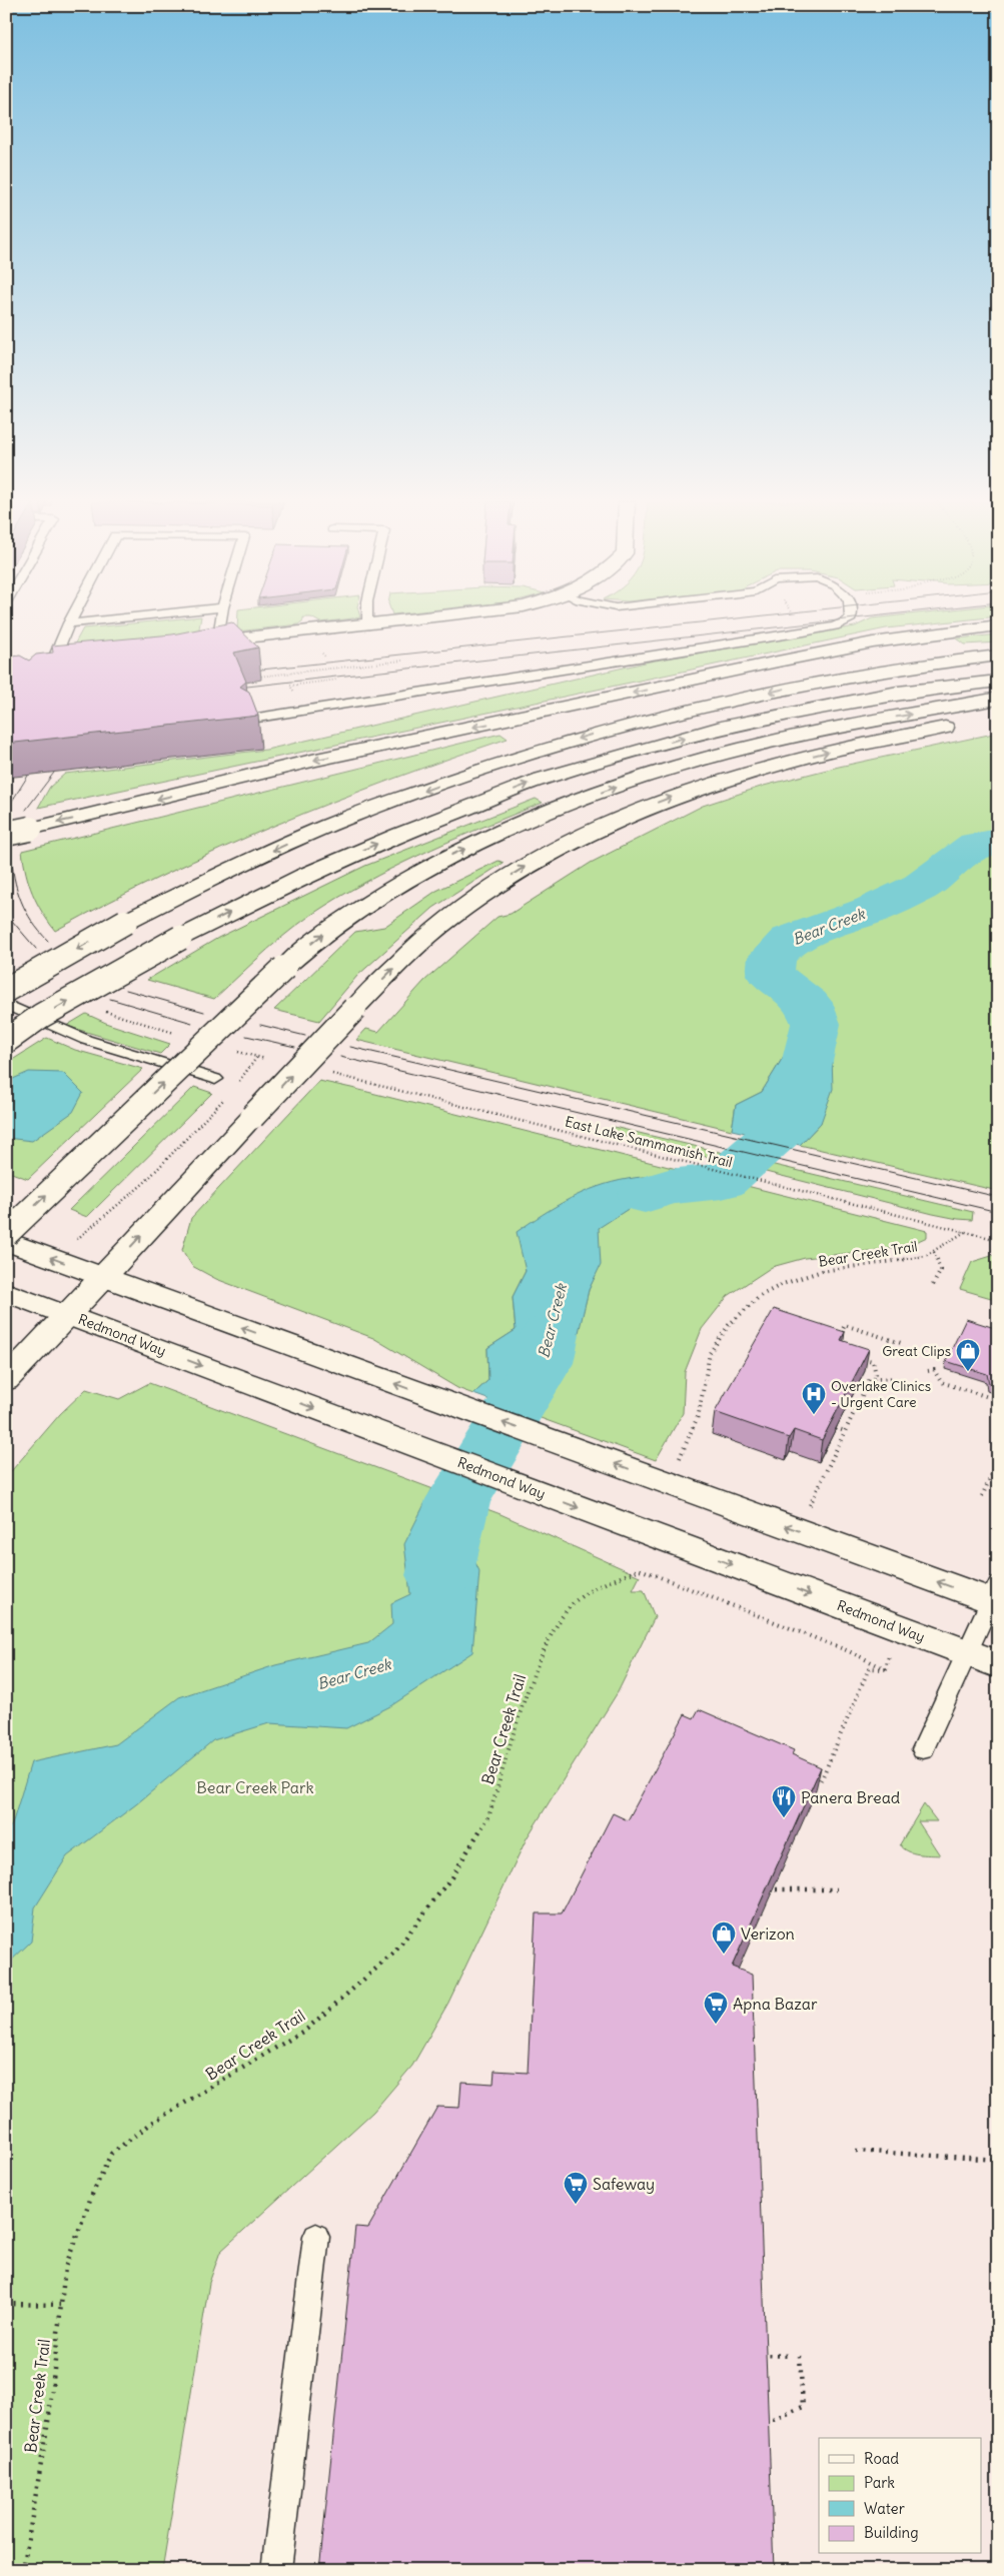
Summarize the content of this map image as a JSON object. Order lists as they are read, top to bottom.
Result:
{
  "streets": {
    "main road": ["Redmond Way"],
    "path": ["East Lake Sammamish Trail", "Bear Creek Trail"]
  },
  "crossings": [
    ["East Lake Sammamish Trail", "Bear Creek Trail"]
  ],
  "water": ["Bear Creek"],
  "parks": ["Bear Creek Park"],
  "places": {
    "shop": ["Great Clips", "Verizon"],
    "hospital": ["Overlake Clinics - Urgent Care"],
    "restaurant": ["Panera Bread"],
    "supermarket": ["Apna Bazar", "Safeway"]
  },
  "legend": [
    "Road",
    "Park",
    "Water",
    "Building"
  ]
}
